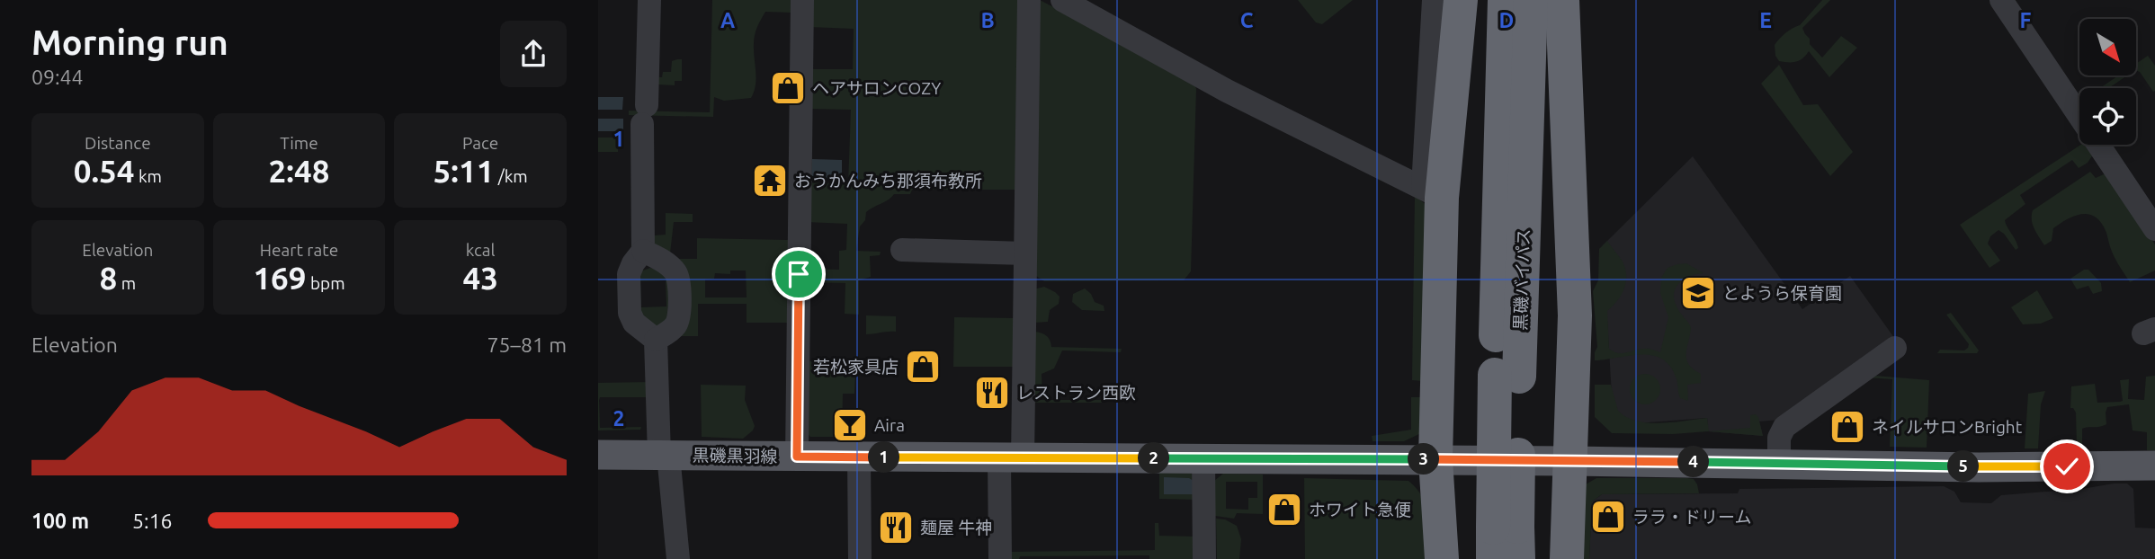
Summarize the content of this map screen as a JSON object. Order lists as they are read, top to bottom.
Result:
{
  "streets": {
    "highway": ["黒磯バイパス"],
    "main road": ["黒磯黒羽線"]
  },
  "places": {
    "shop": [
      "ヘアサロンCOZY",
      "若松家具店",
      "ネイルサロンBright",
      "ホワイト急便",
      "ララ・ドリーム"
    ],
    "temple": ["おうかんみち那須布教所"],
    "school or university": ["とようら保育園"],
    "restaurant": ["レストラン西欧", "麺屋 牛神"],
    "bar": ["Aira"]
  },
  "north": "bottom right",
  "page": {
    "heading": ["Morning run", "09:44"],
    "stats": [
      ["Distance", "0.54 km"],
      ["Time", "2:48"],
      ["Pace", "5:11 /km"],
      ["Elevation", "8 m"],
      ["Heart rate", "169 bpm"],
      ["kcal", "43"]
    ],
    "chart": ["Elevation", "75–81 m"],
    "pins": [
      "1",
      "2",
      "3",
      "4",
      "5"
    ],
    "list": [
      {
        "name": "100 m",
        "note": "5:16"
      }
    ]
  },
  "grid": {
    "columns": [
      "A",
      "B",
      "C",
      "D",
      "E",
      "F"
    ],
    "rows": ["1", "2"]
  }
}
